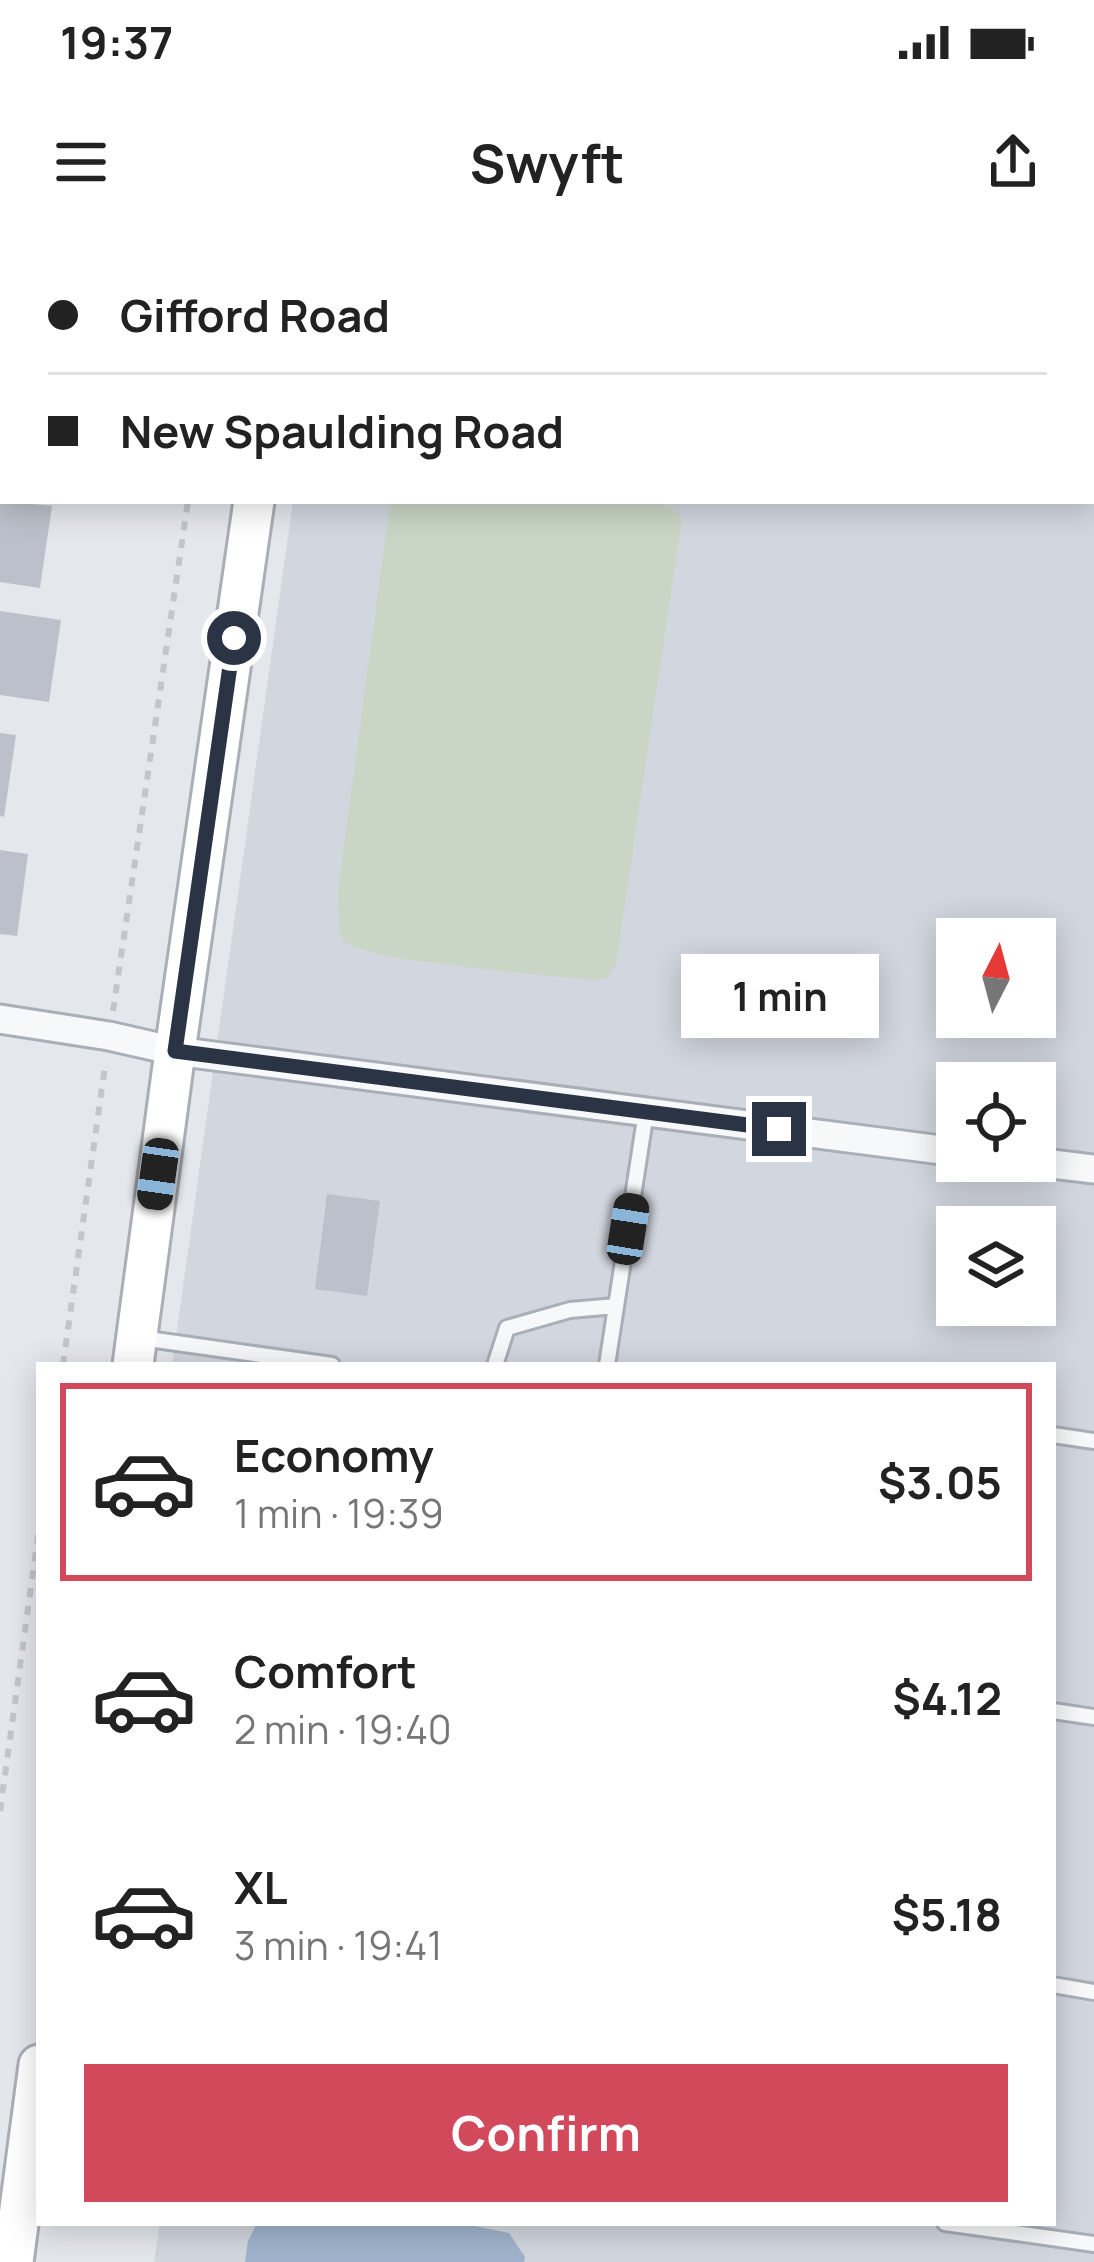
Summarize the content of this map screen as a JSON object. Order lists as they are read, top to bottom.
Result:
{
  "north": "top",
  "page": {
    "status": "19:37",
    "header": "Swyft",
    "banner": ["Gifford Road", "New Spaulding Road"],
    "bubble": "1 min",
    "list": [
      {
        "name": "Economy",
        "note": "1 min · 19:39",
        "value": "$3.05"
      },
      {
        "name": "Comfort",
        "note": "2 min · 19:40",
        "value": "$4.12"
      },
      {
        "name": "XL",
        "note": "3 min · 19:41",
        "value": "$5.18"
      }
    ],
    "buttons": "Confirm"
  }
}
